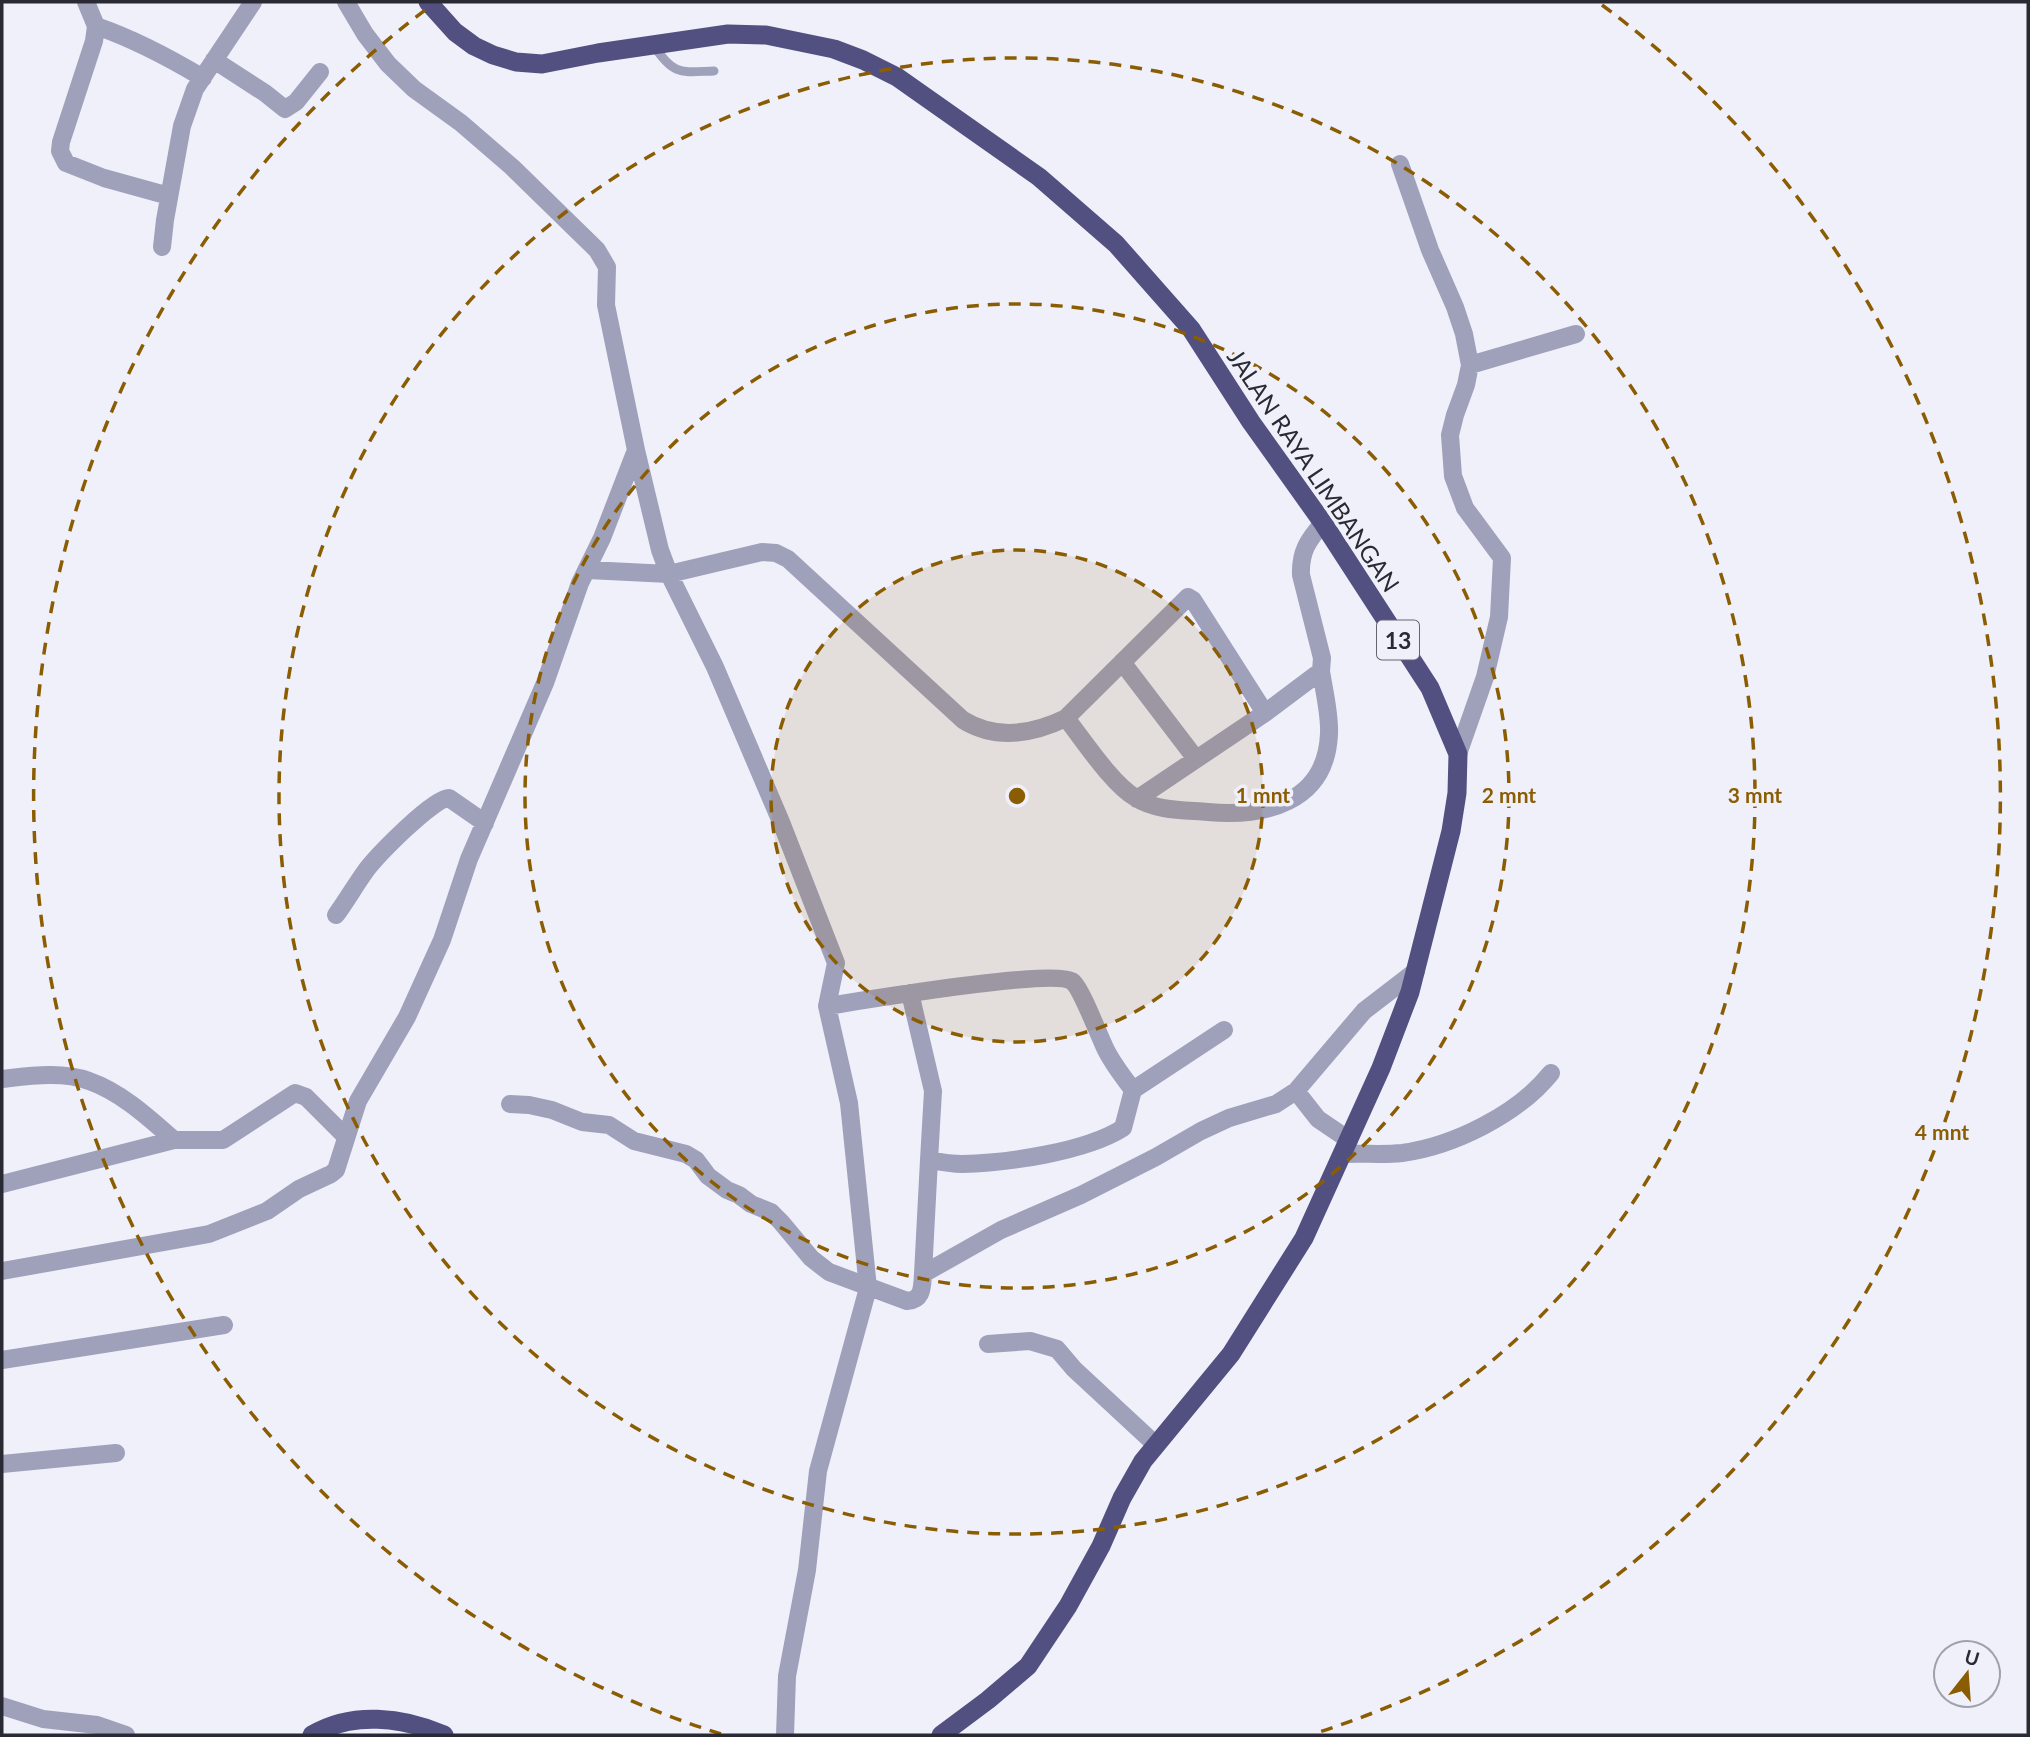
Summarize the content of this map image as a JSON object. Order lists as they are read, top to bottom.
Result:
{
  "streets": {
    "highway": ["JALAN RAYA LIMBANGAN", "13"]
  },
  "north": "top",
  "rings": [
    "1 mnt",
    "2 mnt",
    "3 mnt",
    "4 mnt"
  ]
}
